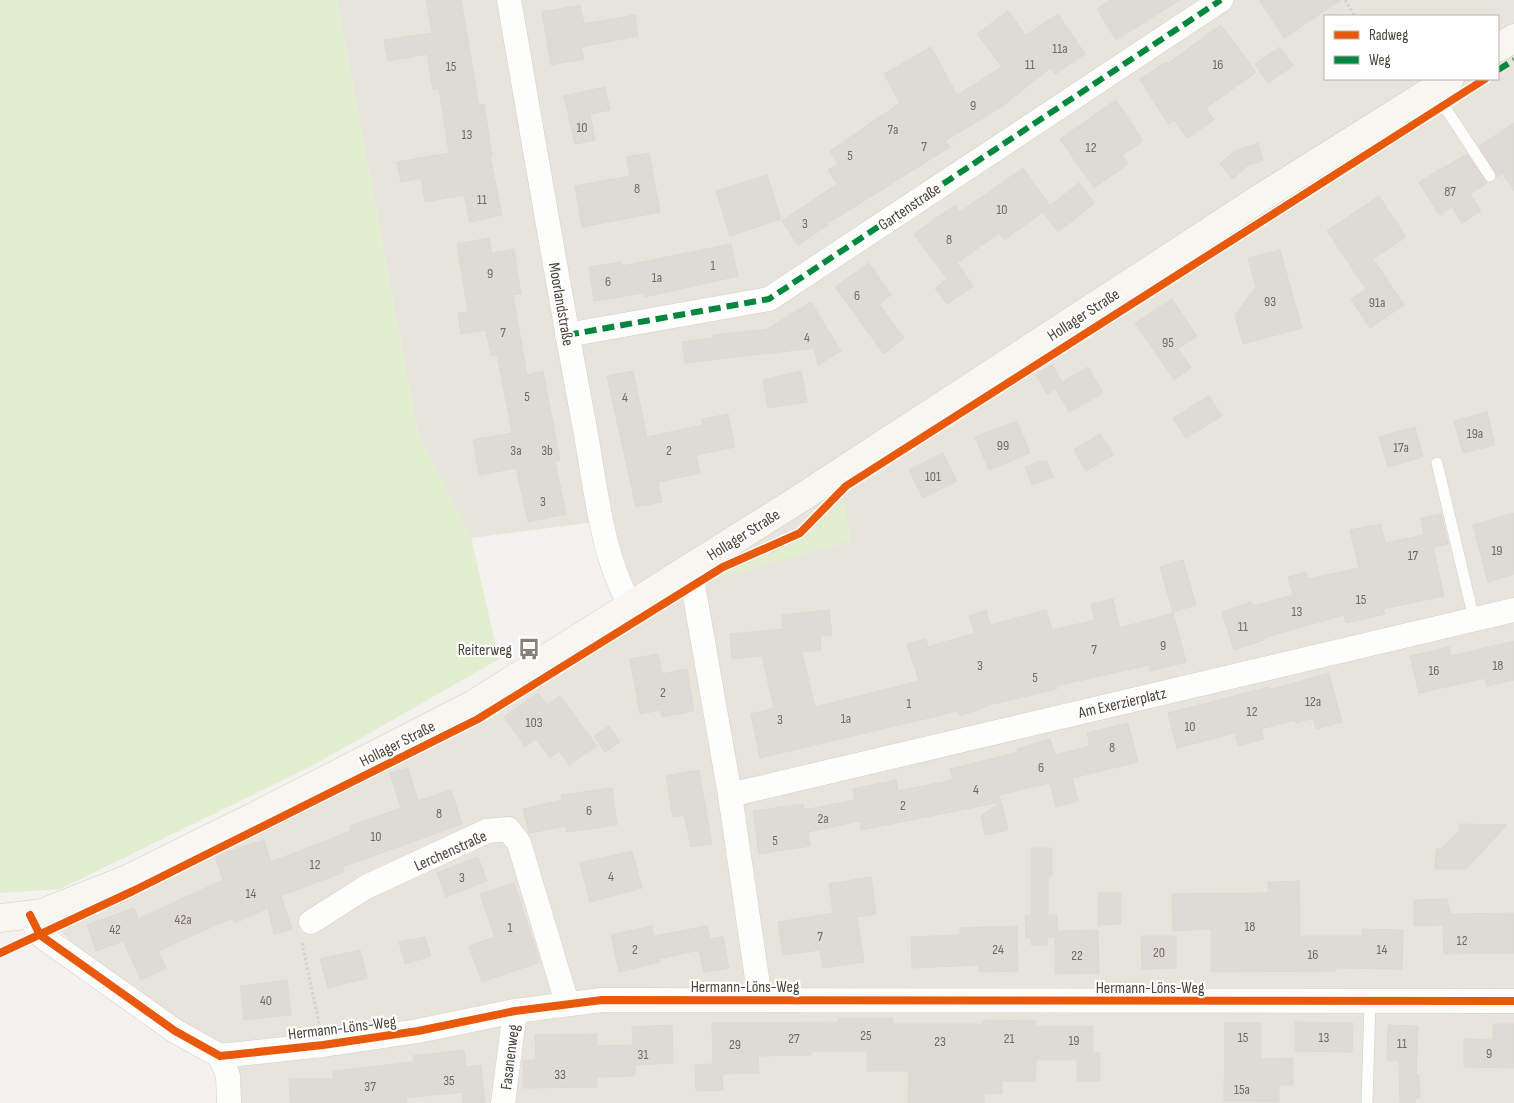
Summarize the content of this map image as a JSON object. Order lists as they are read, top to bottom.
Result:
{
  "streets": {
    "main road": ["Hollager Straße"],
    "street": [
      "Gartenstraße",
      "Moorlandstraße",
      "Am Exerzierplatz",
      "Lerchenstraße",
      "Hermann-Löns-Weg",
      "Fasanenweg"
    ]
  },
  "crossings": [
    ["Gartenstraße", "Moorlandstraße"],
    ["Moorlandstraße", "Hollager Straße"],
    ["Lerchenstraße", "Hermann-Löns-Weg"],
    ["Hermann-Löns-Weg", "Fasanenweg"]
  ],
  "places": {
    "bus stop": ["Reiterweg"]
  },
  "house_numbers": [
    "11a",
    "11",
    "16",
    "15",
    "9",
    "10",
    "7a",
    "13",
    "7",
    "12",
    "5",
    "8",
    "87",
    "11",
    "10",
    "3",
    "8",
    "1",
    "9",
    "1a",
    "6",
    "6",
    "93",
    "91a",
    "7",
    "4",
    "95",
    "5",
    "4",
    "19a",
    "99",
    "17a",
    "3a",
    "3b",
    "2",
    "101",
    "3",
    "19",
    "17",
    "15",
    "13",
    "11",
    "9",
    "7",
    "3",
    "18",
    "16",
    "5",
    "2",
    "12a",
    "1",
    "12",
    "1a",
    "3",
    "103",
    "10",
    "8",
    "6",
    "4",
    "2",
    "6",
    "8",
    "2a",
    "10",
    "5",
    "12",
    "4",
    "3",
    "14",
    "42a",
    "18",
    "1",
    "42",
    "7",
    "12",
    "2",
    "24",
    "14",
    "20",
    "16",
    "22",
    "40",
    "25",
    "15",
    "13",
    "27",
    "21",
    "19",
    "23",
    "11",
    "29",
    "9",
    "31",
    "33",
    "35",
    "37",
    "15a"
  ],
  "legend": ["Radweg", "Weg"]
}
